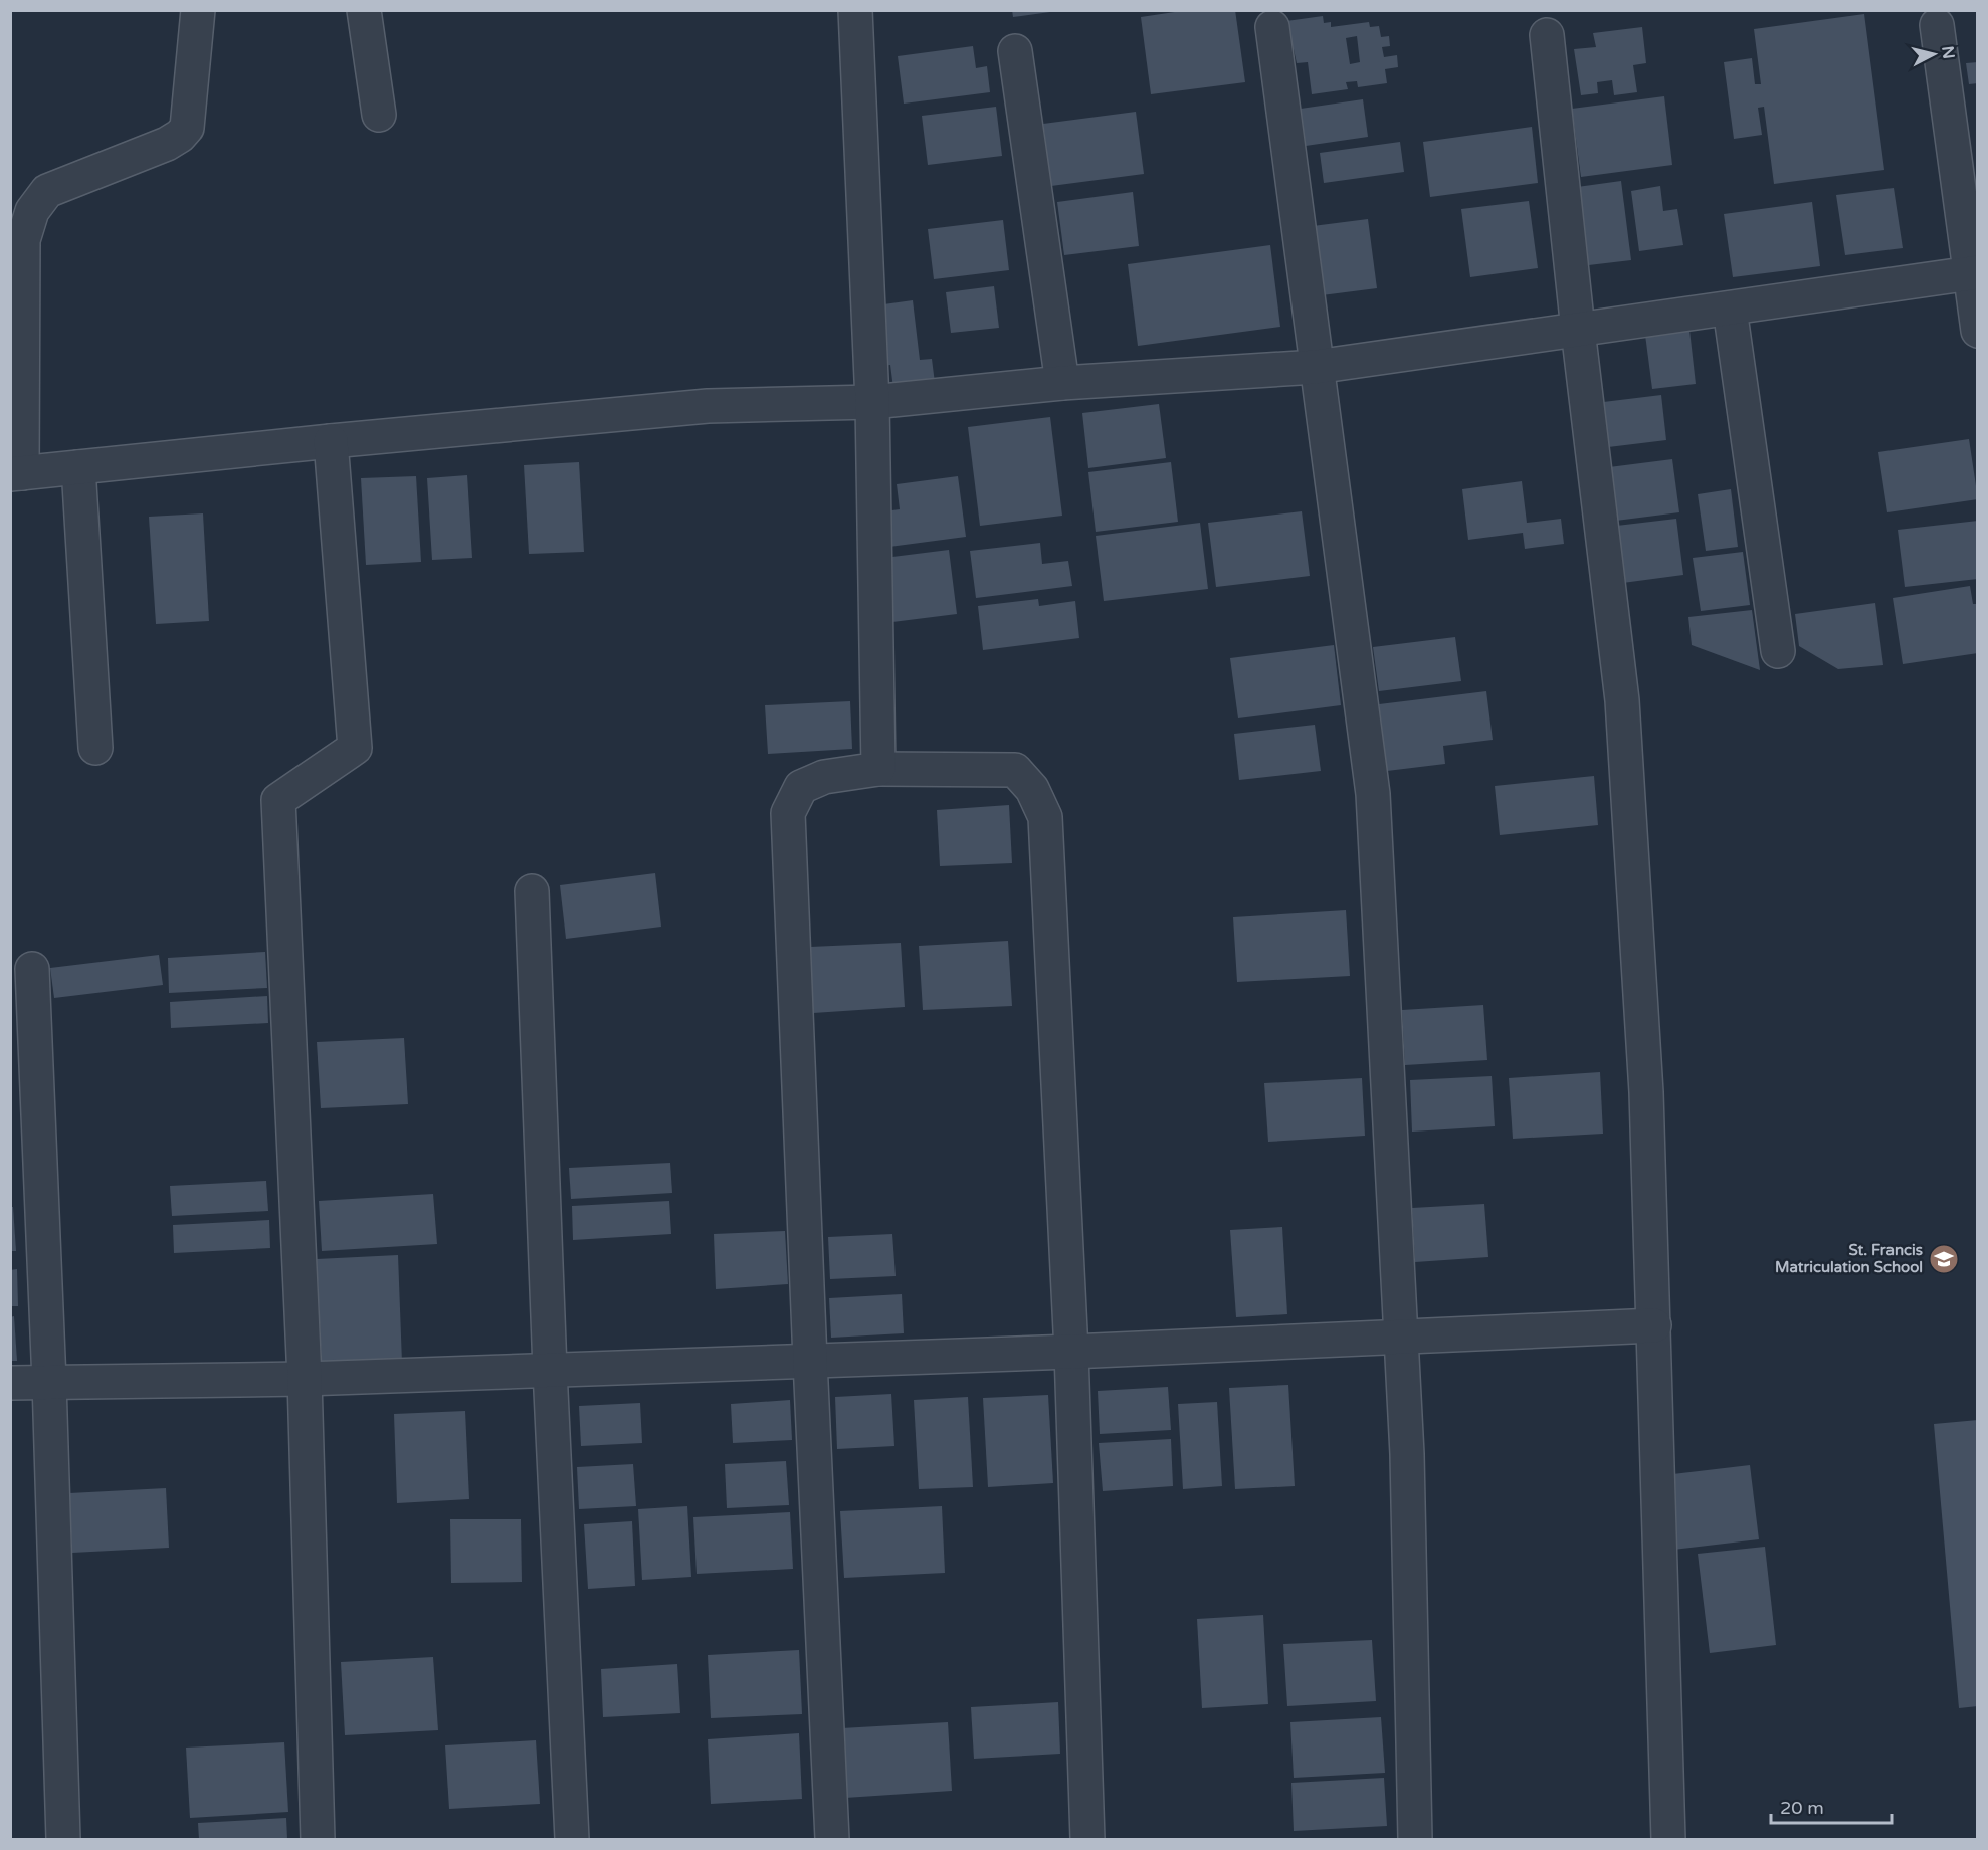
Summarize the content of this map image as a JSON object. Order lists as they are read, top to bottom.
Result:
{
  "places": {
    "school or university": ["St. Francis Matriculation School"]
  },
  "scale_bar": "20 m",
  "north": "right"
}
